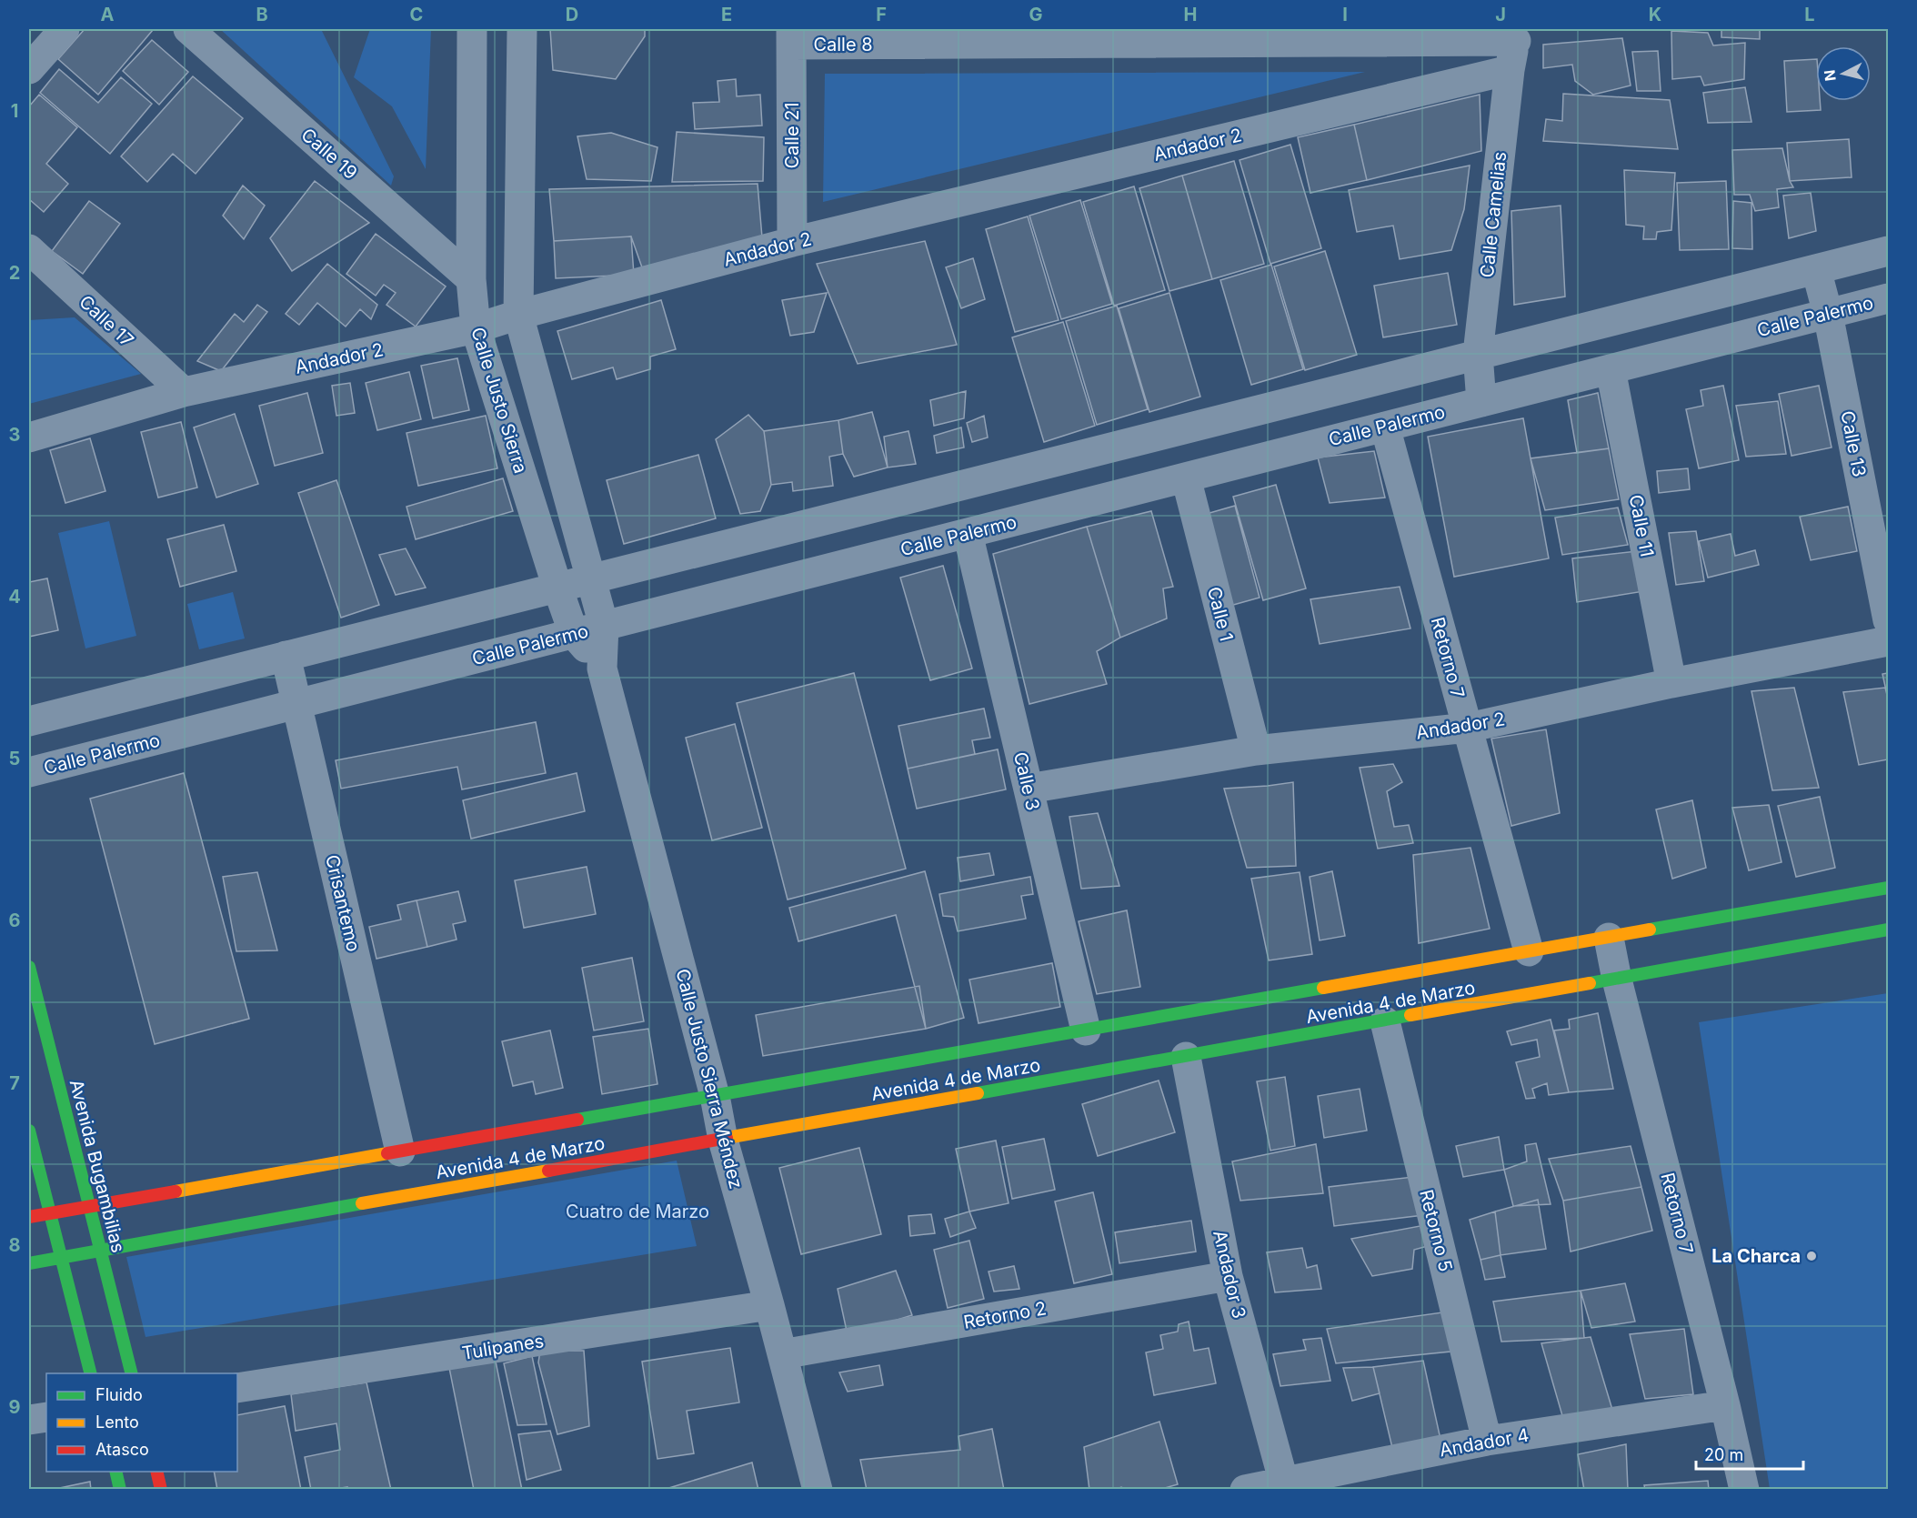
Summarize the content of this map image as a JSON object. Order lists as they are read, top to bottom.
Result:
{
  "streets": {
    "main road": ["Avenida 4 de Marzo", "Avenida Bugambilias"],
    "street": [
      "Calle 8",
      "Calle 21",
      "Andador 2",
      "Calle 19",
      "Calle Camelias",
      "Calle Palermo",
      "Calle 17",
      "Calle Justo Sierra",
      "Calle 13",
      "Calle 11",
      "Calle 1",
      "Retorno 7",
      "Calle 3",
      "Crisantemo",
      "Calle Justo Sierra Méndez",
      "Retorno 5",
      "Andador 3",
      "Retorno 2",
      "Tulipanes",
      "Andador 4"
    ]
  },
  "crossings": [
    ["Calle 8", "Calle 21"],
    ["Calle 8", "Calle Camelias"],
    ["Calle 21", "Andador 2"],
    ["Andador 2", "Calle Camelias"],
    ["Andador 2", "Calle 17"],
    ["Andador 2", "Calle Justo Sierra"],
    ["Andador 2", "Calle 11"],
    ["Andador 2", "Calle 1"],
    ["Andador 2", "Retorno 7"],
    ["Andador 2", "Calle 3"],
    ["Calle 19", "Calle Justo Sierra"],
    ["Calle Camelias", "Calle Palermo"],
    ["Calle Palermo", "Calle Justo Sierra"],
    ["Calle Palermo", "Calle 13"],
    ["Calle Palermo", "Calle 11"],
    ["Calle Palermo", "Calle 1"],
    ["Calle Palermo", "Retorno 7"],
    ["Calle Palermo", "Calle 3"],
    ["Calle Palermo", "Crisantemo"],
    ["Calle Palermo", "Calle Justo Sierra Méndez"],
    ["Calle Justo Sierra", "Calle Justo Sierra Méndez"],
    ["Retorno 7", "Avenida 4 de Marzo"],
    ["Retorno 7", "Andador 4"],
    ["Calle 3", "Avenida 4 de Marzo"],
    ["Crisantemo", "Avenida 4 de Marzo"],
    ["Avenida 4 de Marzo", "Calle Justo Sierra Méndez"],
    ["Avenida 4 de Marzo", "Avenida Bugambilias"],
    ["Avenida 4 de Marzo", "Retorno 5"],
    ["Avenida 4 de Marzo", "Andador 3"],
    ["Calle Justo Sierra Méndez", "Retorno 2"],
    ["Calle Justo Sierra Méndez", "Tulipanes"],
    ["Retorno 5", "Andador 4"],
    ["Andador 3", "Retorno 2"],
    ["Andador 3", "Andador 4"]
  ],
  "parks": ["Cuatro de Marzo"],
  "places": ["La Charca"],
  "legend": ["Fluido", "Lento", "Atasco"],
  "scale_bar": "20 m",
  "north": "left",
  "grid": {
    "columns": [
      "A",
      "B",
      "C",
      "D",
      "E",
      "F",
      "G",
      "H",
      "I",
      "J",
      "K",
      "L"
    ],
    "rows": [
      "1",
      "2",
      "3",
      "4",
      "5",
      "6",
      "7",
      "8",
      "9"
    ]
  }
}
